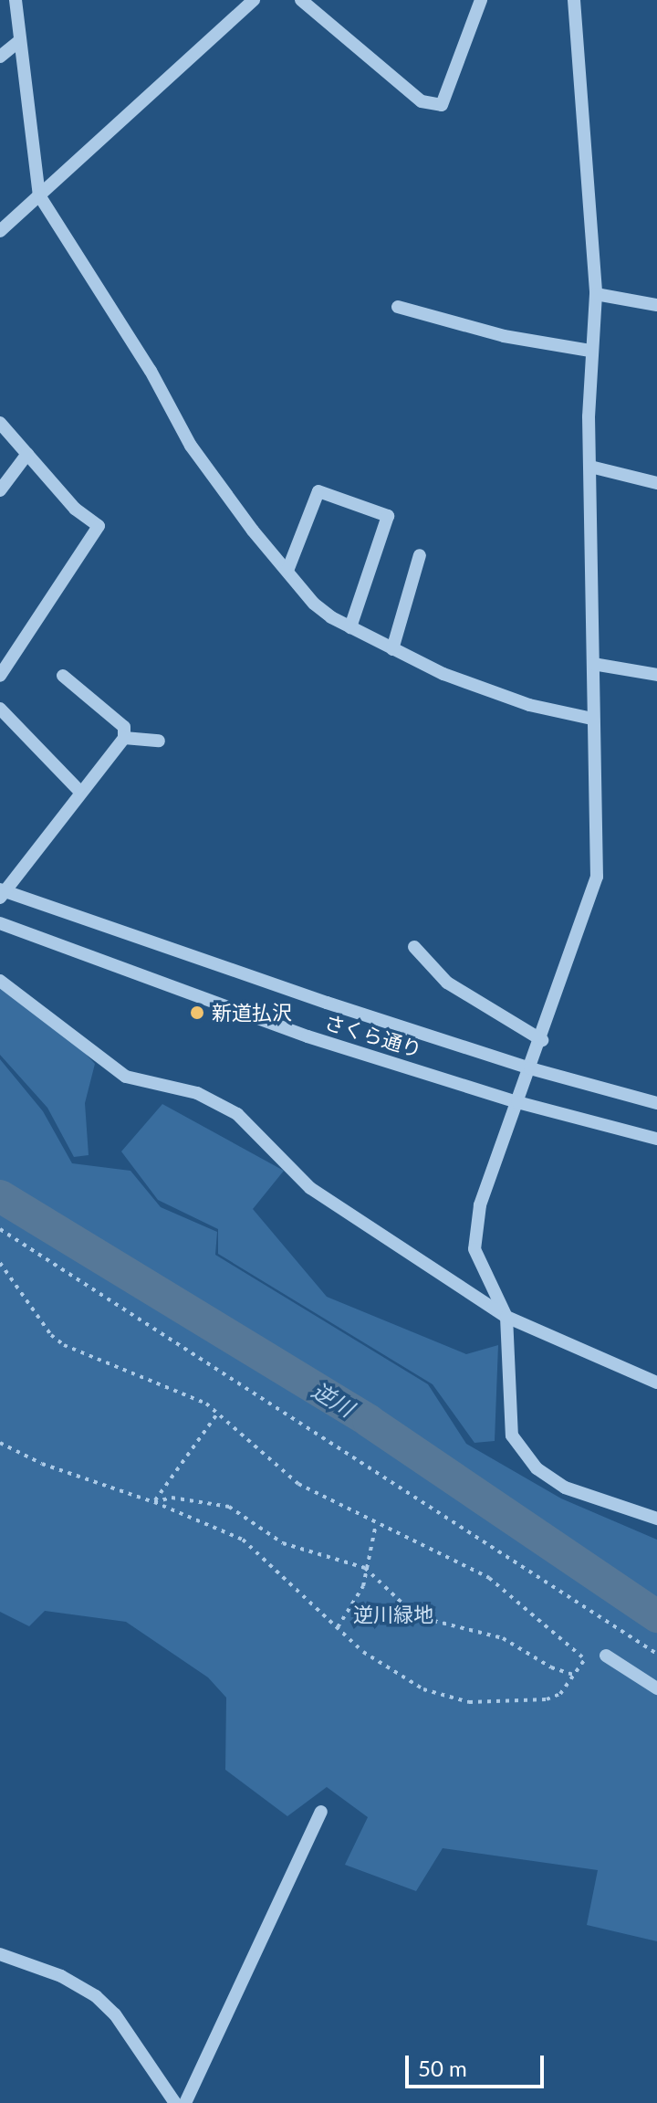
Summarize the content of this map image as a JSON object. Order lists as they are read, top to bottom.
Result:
{
  "streets": {
    "street": ["さくら通り"]
  },
  "water": ["逆川"],
  "parks": ["逆川緑地"],
  "places": ["新道払沢"],
  "scale_bar": "50 m"
}
